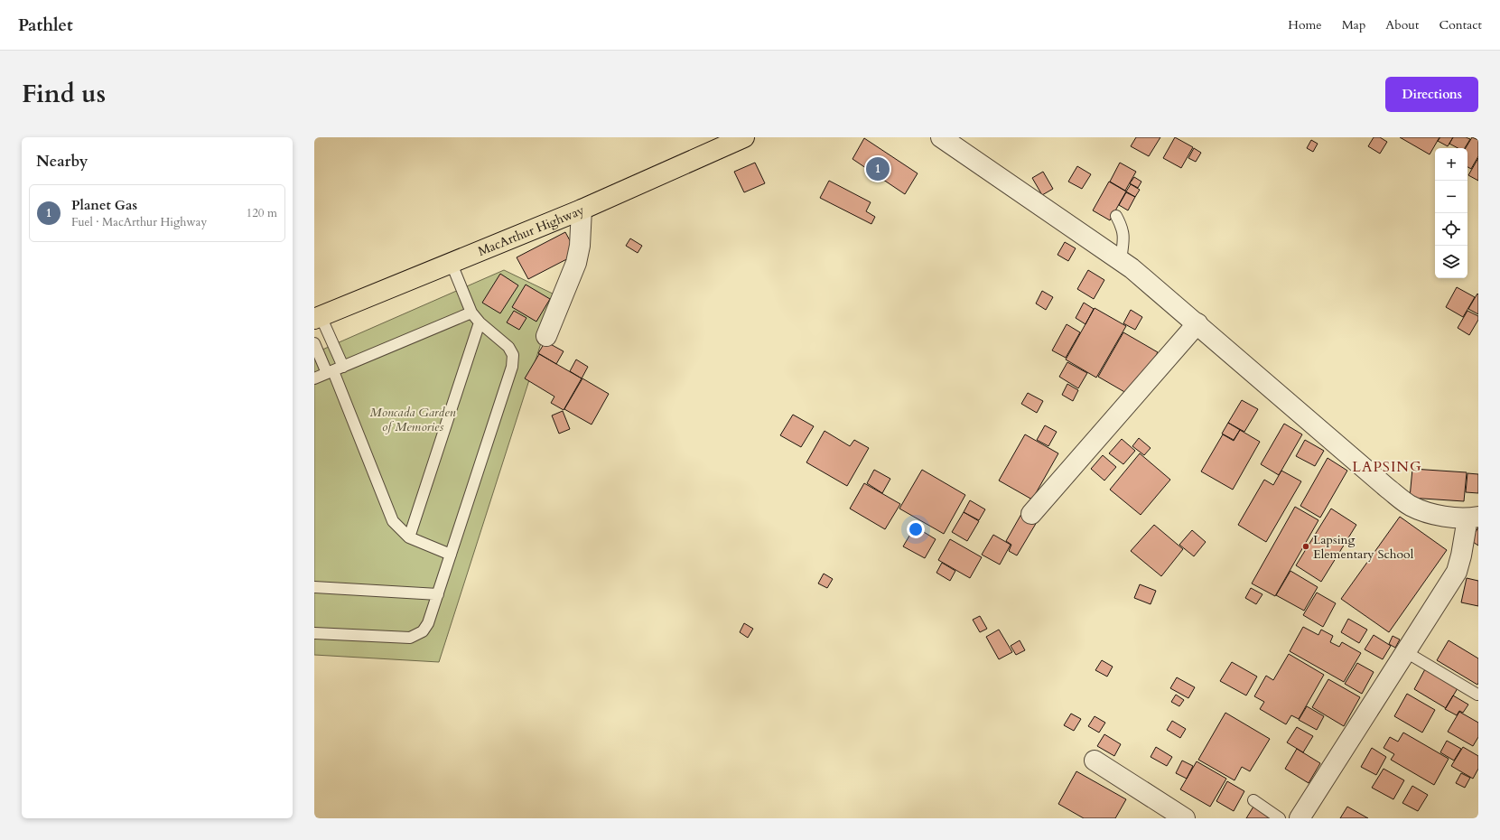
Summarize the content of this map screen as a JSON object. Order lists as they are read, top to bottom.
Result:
{
  "streets": {
    "highway": ["MacArthur Highway"]
  },
  "districts": ["LAPSING"],
  "parks": ["Moncada Garden of Memories"],
  "places": ["Lapsing Elementary School"],
  "page": {
    "header": "Pathlet",
    "nav": [
      "Home",
      "Map",
      "About",
      "Contact"
    ],
    "title": "Find us",
    "buttons": "Directions",
    "heading": "Nearby",
    "map_buttons": ["+", "−"],
    "pins": "1",
    "list": [
      {
        "mark": "1",
        "name": "Planet Gas",
        "note": "Fuel · MacArthur Highway",
        "value": "120 m"
      }
    ]
  }
}
